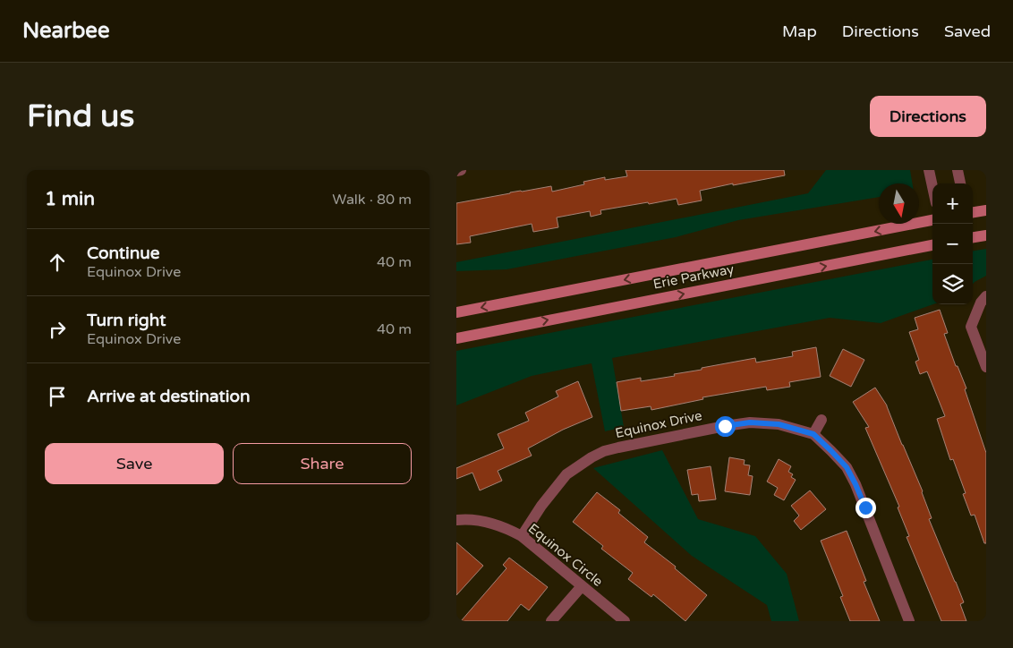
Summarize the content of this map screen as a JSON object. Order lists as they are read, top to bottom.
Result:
{
  "streets": {
    "main road": ["Erie Parkway"],
    "street": ["Equinox Drive", "Equinox Circle"]
  },
  "crossings": [
    ["Equinox Drive", "Equinox Circle"]
  ],
  "north": "bottom",
  "page": {
    "header": "Nearbee",
    "nav": ["Map", "Directions", "Saved"],
    "buttons": [
      "Directions",
      ["Save", "Share"]
    ],
    "title": "Find us",
    "heading": ["1 min", "Walk · 80 m"],
    "map_buttons": ["+", "−"],
    "list": [
      ["Continue", "Equinox Drive", "40 m"],
      ["Turn right", "Equinox Drive", "40 m"],
      "Arrive at destination"
    ]
  }
}
